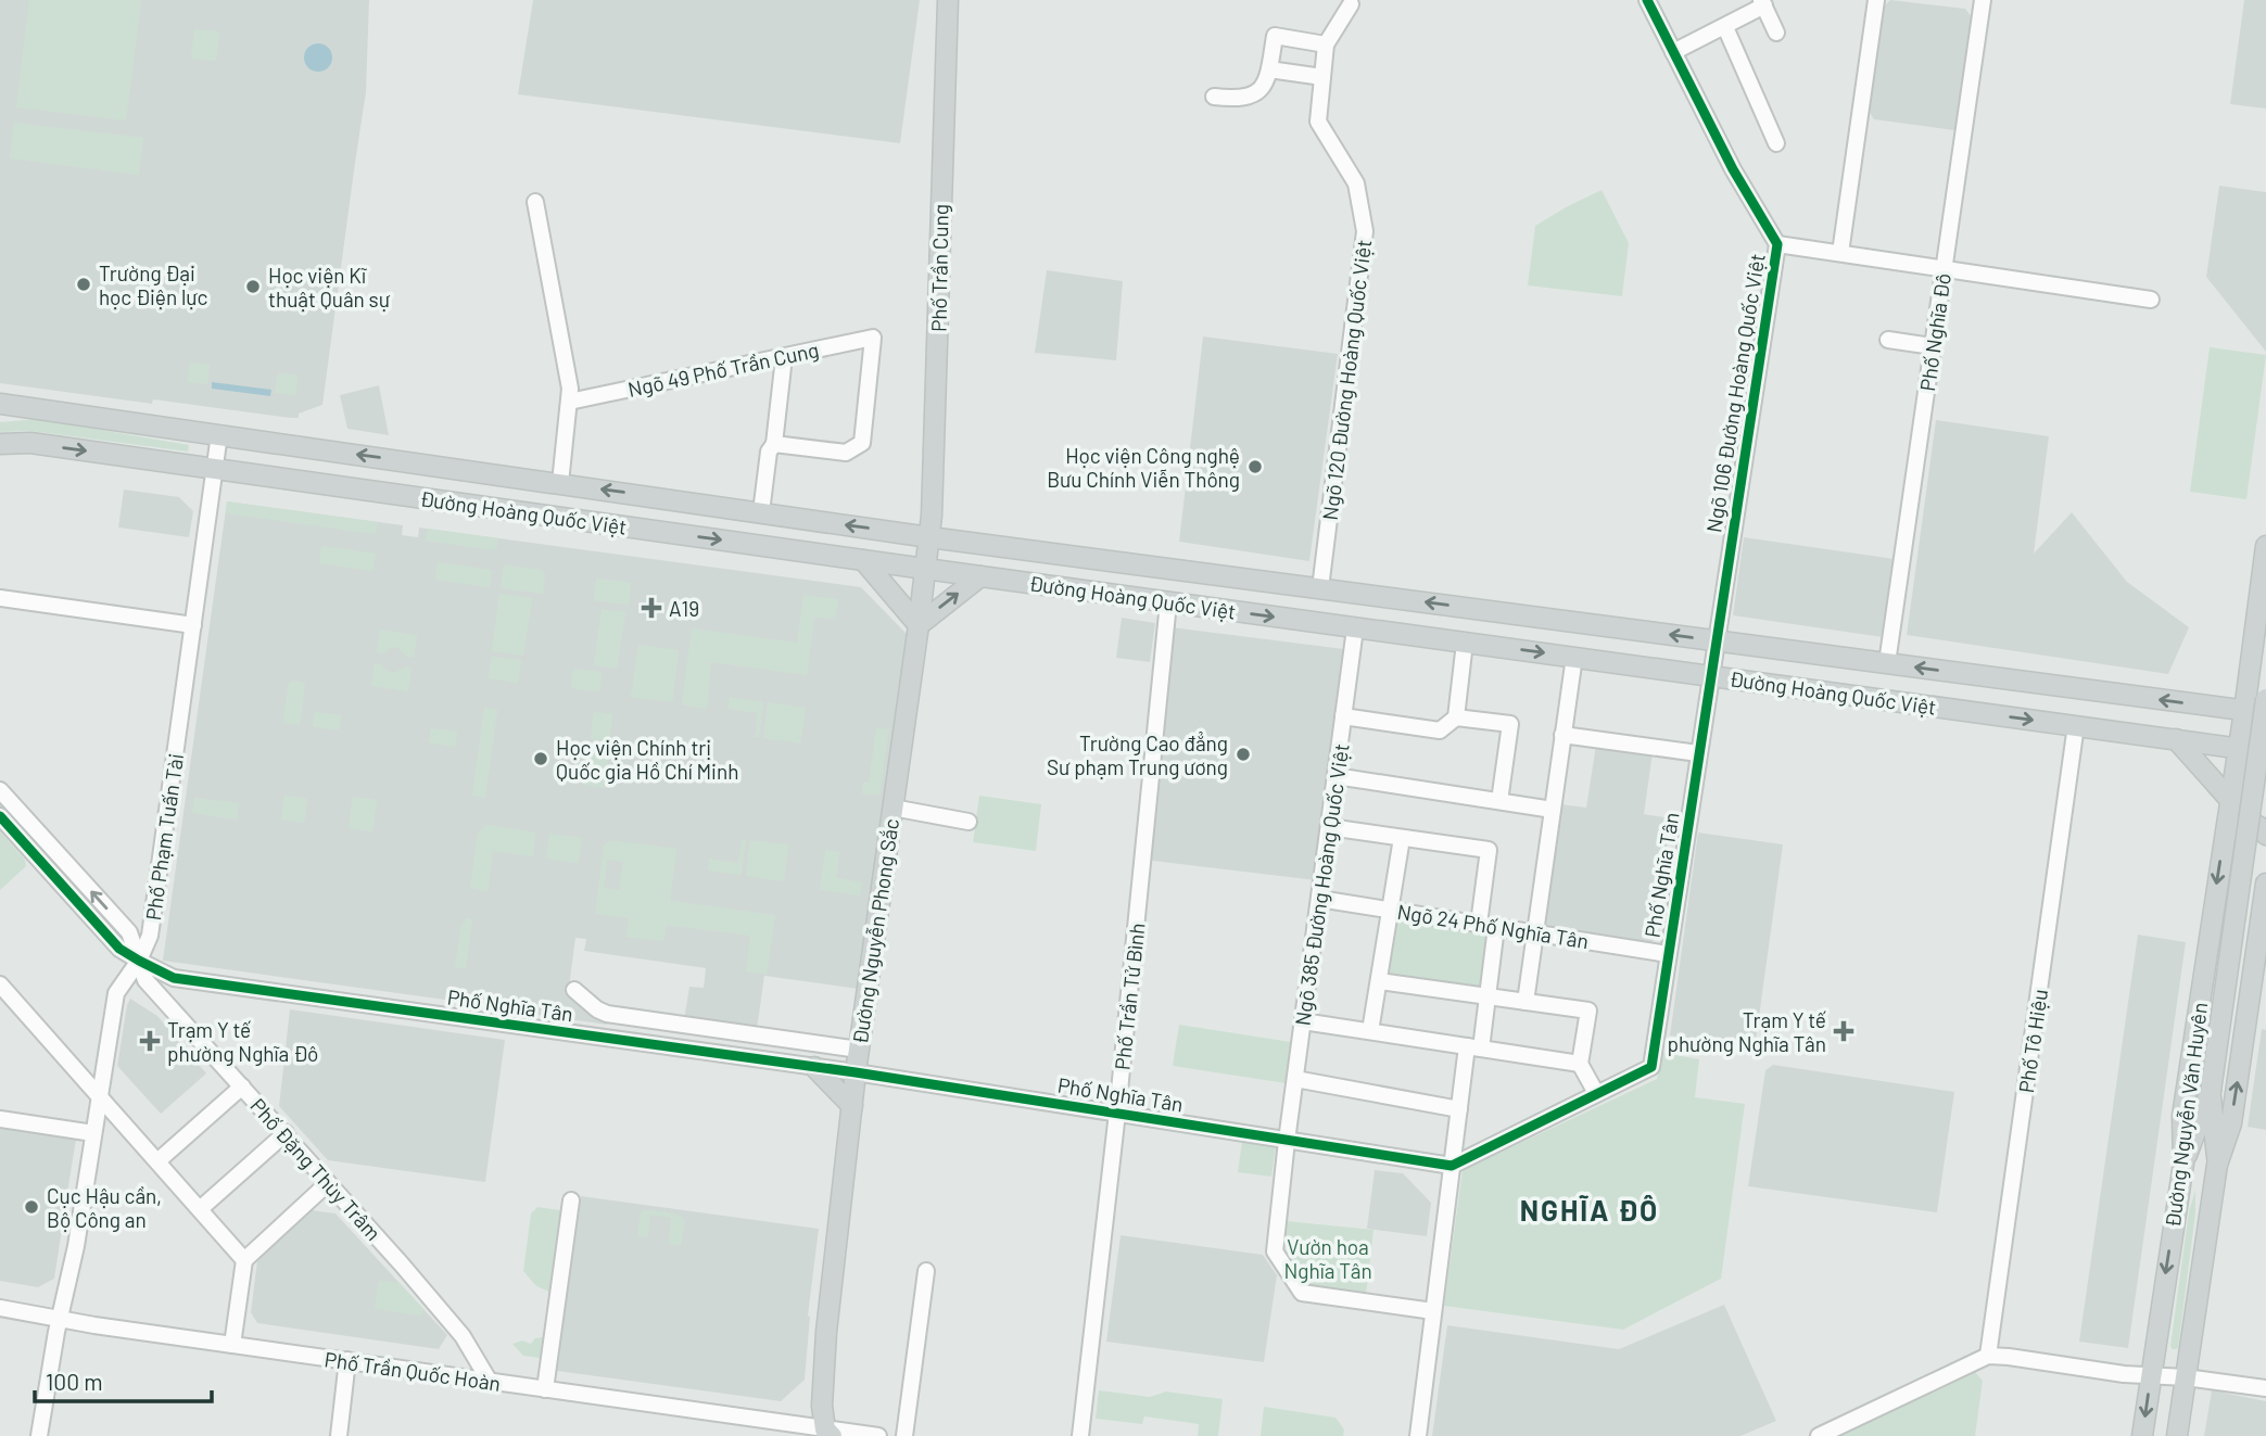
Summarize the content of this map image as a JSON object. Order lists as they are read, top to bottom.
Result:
{
  "streets": {
    "main road": [
      "Phố Trần Cung",
      "Đường Hoàng Quốc Việt",
      "Đường Nguyễn Phong Sắc",
      "Đường Nguyễn Văn Huyên"
    ],
    "street": [
      "Phố Nghĩa Đô",
      "Ngõ 49 Phố Trần Cung",
      "Ngõ 120 Đường Hoàng Quốc Việt",
      "Ngõ 106 Đường Hoàng Quốc Việt",
      "Phố Phạm Tuấn Tài",
      "Phố Nghĩa Tân",
      "Ngõ 385 Đường Hoàng Quốc Việt",
      "Ngõ 24 Phố Nghĩa Tân",
      "Phố Trần Tử Bình",
      "Phố Tô Hiệu",
      "Phố Đặng Thùy Trâm",
      "Phố Trần Quốc Hoàn"
    ]
  },
  "crossings": [
    ["Phố Trần Cung", "Đường Hoàng Quốc Việt"],
    ["Phố Trần Cung", "Đường Nguyễn Phong Sắc"],
    ["Phố Nghĩa Đô", "Đường Hoàng Quốc Việt"],
    ["Ngõ 120 Đường Hoàng Quốc Việt", "Đường Hoàng Quốc Việt"],
    ["Ngõ 106 Đường Hoàng Quốc Việt", "Đường Hoàng Quốc Việt"],
    ["Ngõ 106 Đường Hoàng Quốc Việt", "Phố Nghĩa Tân"],
    ["Đường Hoàng Quốc Việt", "Phố Phạm Tuấn Tài"],
    ["Đường Hoàng Quốc Việt", "Phố Nghĩa Tân"],
    ["Đường Hoàng Quốc Việt", "Ngõ 385 Đường Hoàng Quốc Việt"],
    ["Đường Hoàng Quốc Việt", "Đường Nguyễn Phong Sắc"],
    ["Đường Hoàng Quốc Việt", "Phố Trần Tử Bình"],
    ["Đường Hoàng Quốc Việt", "Phố Tô Hiệu"],
    ["Đường Hoàng Quốc Việt", "Đường Nguyễn Văn Huyên"],
    ["Phố Phạm Tuấn Tài", "Phố Nghĩa Tân"],
    ["Phố Phạm Tuấn Tài", "Phố Đặng Thùy Trâm"],
    ["Phố Phạm Tuấn Tài", "Phố Trần Quốc Hoàn"],
    ["Phố Nghĩa Tân", "Ngõ 385 Đường Hoàng Quốc Việt"],
    ["Phố Nghĩa Tân", "Ngõ 24 Phố Nghĩa Tân"],
    ["Phố Nghĩa Tân", "Đường Nguyễn Phong Sắc"],
    ["Phố Nghĩa Tân", "Phố Trần Tử Bình"],
    ["Phố Nghĩa Tân", "Phố Đặng Thùy Trâm"],
    ["Ngõ 385 Đường Hoàng Quốc Việt", "Ngõ 24 Phố Nghĩa Tân"],
    ["Đường Nguyễn Phong Sắc", "Phố Trần Quốc Hoàn"],
    ["Phố Đặng Thùy Trâm", "Phố Trần Quốc Hoàn"]
  ],
  "districts": ["NGHĨA ĐÔ"],
  "parks": ["Vườn hoa Nghĩa Tân"],
  "places": {
    "other": [
      "Trường Đại học Điện lực",
      "Học viện Kĩ thuật Quân sự",
      "Học viện Công nghệ Bưu Chính Viễn Thông",
      "Trường Cao đẳng Sư phạm Trung ương",
      "Học viện Chính trị Quốc gia Hồ Chí Minh",
      "Cục Hậu cần, Bộ Công an"
    ],
    "health": ["A19", "Trạm Y tế phường Nghĩa Tân", "Trạm Y tế phường Nghĩa Đô"]
  },
  "scale_bar": "100 m"
}
